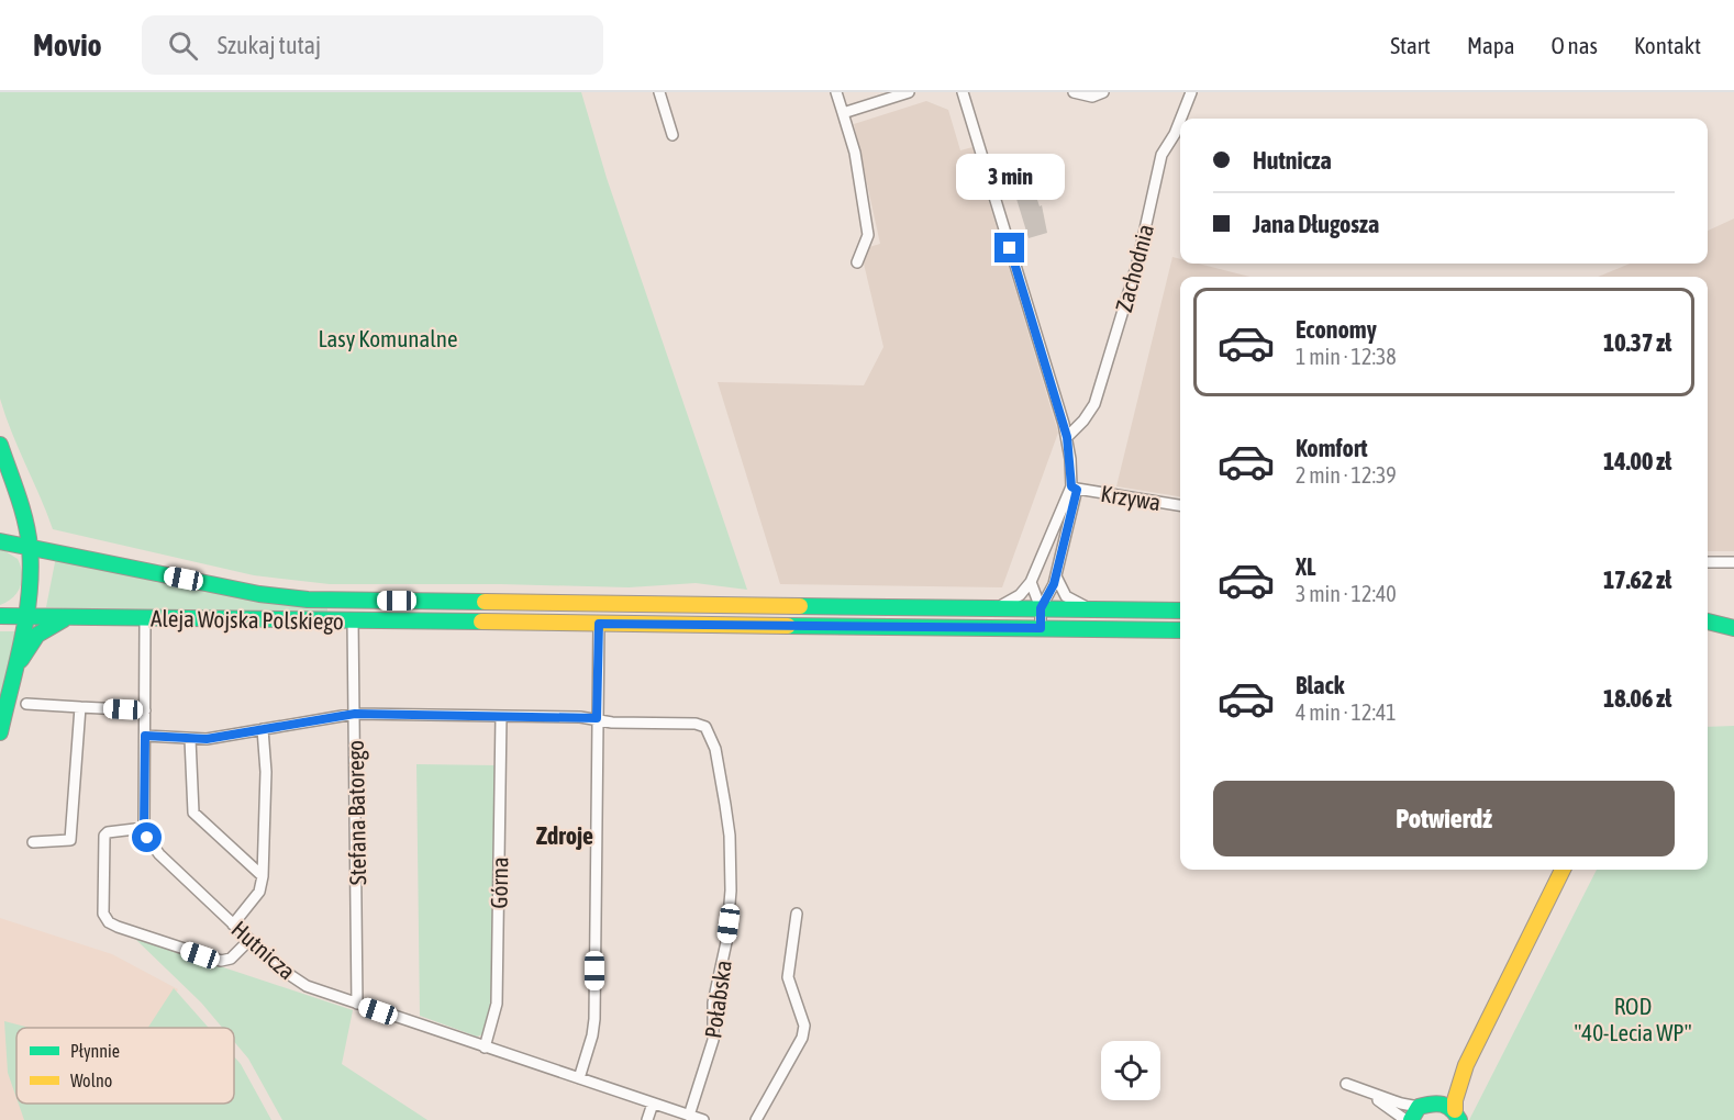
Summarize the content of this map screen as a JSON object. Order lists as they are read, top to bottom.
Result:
{
  "streets": {
    "main road": ["Aleja Wojska Polskiego"],
    "street": [
      "Zachodnia",
      "Krzywa",
      "Stefana Batorego",
      "Górna",
      "Hutnicza",
      "Połabska"
    ]
  },
  "crossings": [
    ["Aleja Wojska Polskiego", "Stefana Batorego"],
    ["Stefana Batorego", "Hutnicza"],
    ["Górna", "Hutnicza"],
    ["Hutnicza", "Połabska"]
  ],
  "districts": ["Zdroje"],
  "parks": ["Lasy Komunalne", "ROD \"40-Lecia WP\""],
  "legend": ["Płynnie", "Wolno"],
  "page": {
    "header": "Movio",
    "search": "Szukaj tutaj",
    "nav": [
      "Start",
      "Mapa",
      "O nas",
      "Kontakt"
    ],
    "banner": ["Hutnicza", "Jana Długosza"],
    "bubble": "3 min",
    "list": [
      {
        "name": "Economy",
        "note": "1 min · 12:38",
        "value": "10.37 zł"
      },
      {
        "name": "Komfort",
        "note": "2 min · 12:39",
        "value": "14.00 zł"
      },
      {
        "name": "XL",
        "note": "3 min · 12:40",
        "value": "17.62 zł"
      },
      {
        "name": "Black",
        "note": "4 min · 12:41",
        "value": "18.06 zł"
      }
    ],
    "buttons": "Potwierdź"
  }
}
